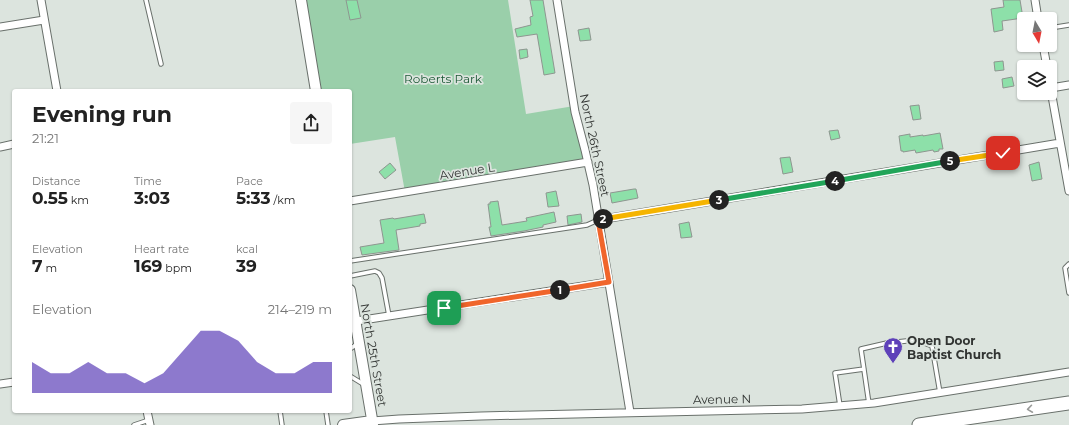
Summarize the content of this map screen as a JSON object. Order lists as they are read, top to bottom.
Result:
{
  "streets": {
    "street": [
      "North 26th Street",
      "Avenue L",
      "North 25th Street",
      "Avenue N"
    ]
  },
  "crossings": [
    ["North 26th Street", "Avenue L"],
    ["North 26th Street", "Avenue N"],
    ["North 25th Street", "Avenue N"]
  ],
  "parks": ["Roberts Park"],
  "places": {
    "church": ["Open Door Baptist Church"]
  },
  "north": "bottom",
  "page": {
    "heading": ["Evening run", "21:21"],
    "pins": [
      "5",
      "4",
      "3",
      "2",
      "1"
    ],
    "stats": [
      ["Distance", "0.55 km"],
      ["Time", "3:03"],
      ["Pace", "5:33 /km"],
      ["Elevation", "7 m"],
      ["Heart rate", "169 bpm"],
      ["kcal", "39"]
    ],
    "chart": ["Elevation", "214–219 m"]
  }
}
